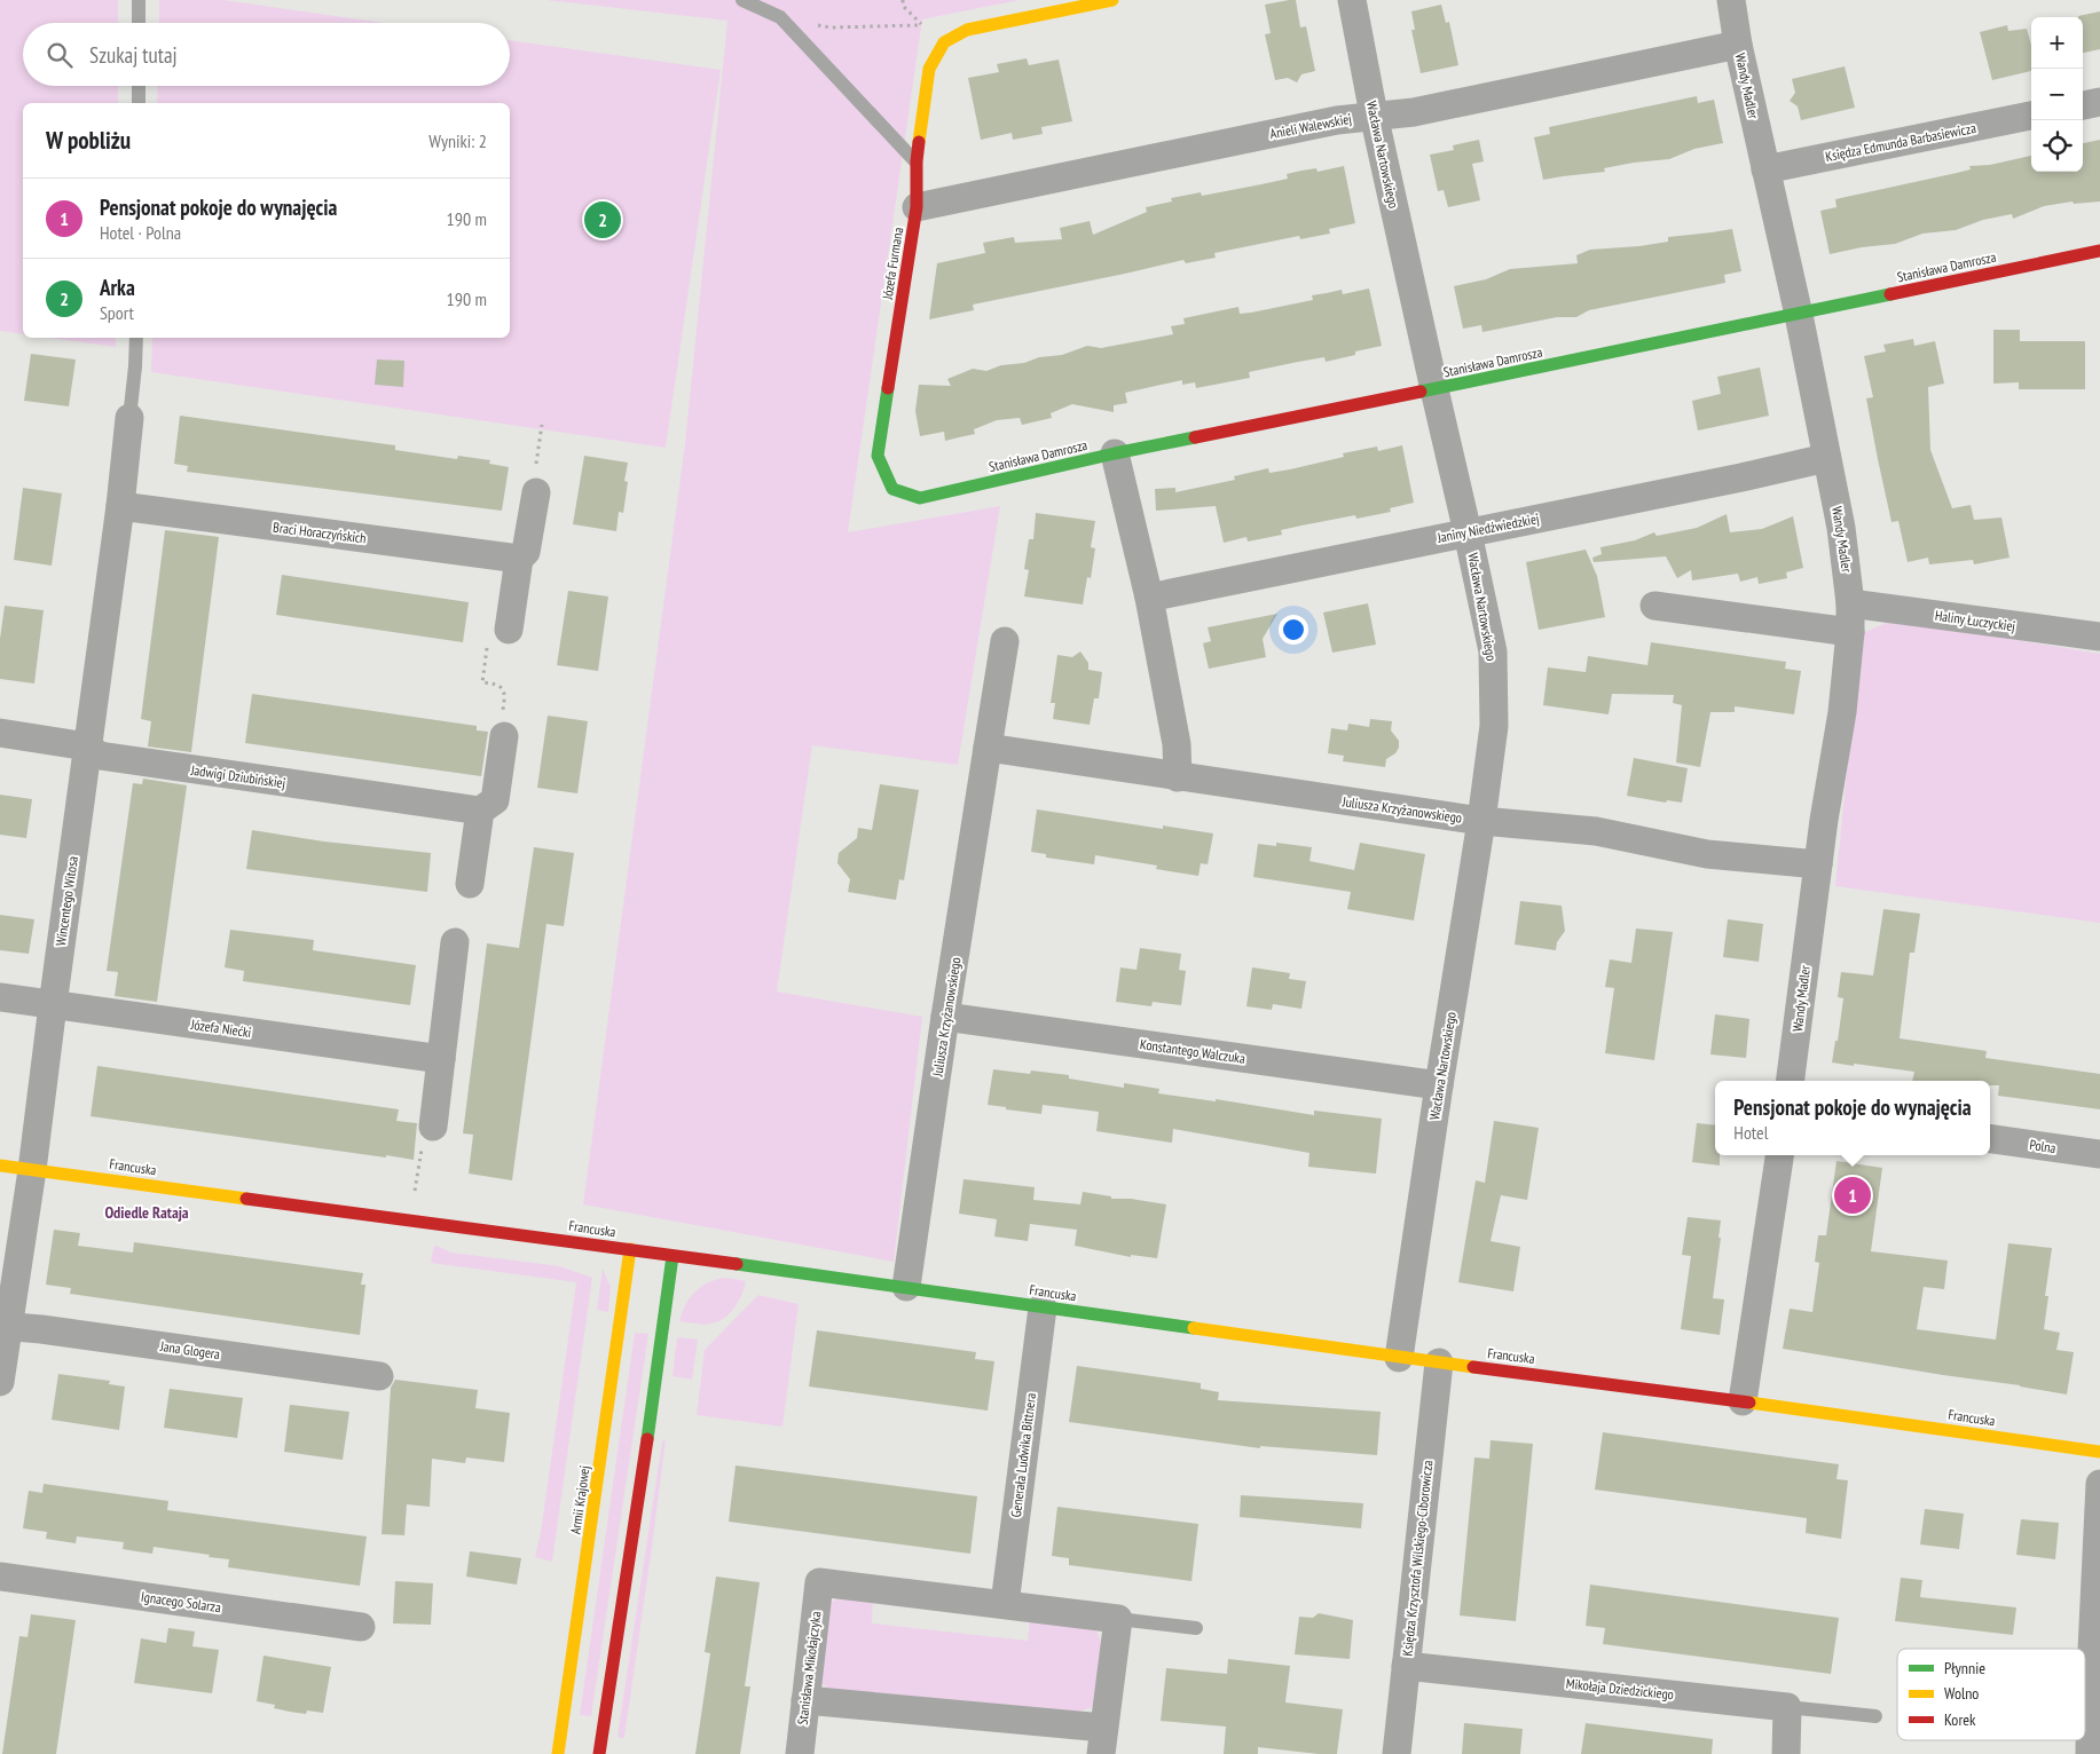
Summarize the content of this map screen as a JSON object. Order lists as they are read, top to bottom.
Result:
{
  "streets": {
    "street": [
      "Wandy Madler",
      "Anieli Walewskiej",
      "Księdza Edmunda Barbasiewicza",
      "Wacława Nartowskiego",
      "Józefa Furmana",
      "Stanisława Damrosza",
      "Janiny Niedźwiedzkiej",
      "Braci Horaczyńskich",
      "Haliny Łuczyckiej",
      "Jadwigi Dziubińskiej",
      "Juliusza Krzyżanowskiego",
      "Wincentego Witosa",
      "Józefa Niećki",
      "Konstantego Walczuka",
      "Polna",
      "Francuska",
      "Jana Glogera",
      "Generała Ludwika Bittnera",
      "Armii Krajowej",
      "Księdza Krzysztofa Wilskiego-Ciborowicza",
      "Ignacego Solarza",
      "Stanisława Mikołajczyka",
      "Mikołaja Dziedzickiego"
    ]
  },
  "crossings": [
    ["Wandy Madler", "Anieli Walewskiej"],
    ["Wandy Madler", "Księdza Edmunda Barbasiewicza"],
    ["Wandy Madler", "Stanisława Damrosza"],
    ["Wandy Madler", "Janiny Niedźwiedzkiej"],
    ["Wandy Madler", "Haliny Łuczyckiej"],
    ["Wandy Madler", "Juliusza Krzyżanowskiego"],
    ["Anieli Walewskiej", "Wacława Nartowskiego"],
    ["Anieli Walewskiej", "Józefa Furmana"],
    ["Wacława Nartowskiego", "Stanisława Damrosza"],
    ["Wacława Nartowskiego", "Janiny Niedźwiedzkiej"],
    ["Wacława Nartowskiego", "Juliusza Krzyżanowskiego"],
    ["Wacława Nartowskiego", "Konstantego Walczuka"],
    ["Wacława Nartowskiego", "Francuska"],
    ["Józefa Furmana", "Stanisława Damrosza"],
    ["Braci Horaczyńskich", "Wincentego Witosa"],
    ["Jadwigi Dziubińskiej", "Wincentego Witosa"],
    ["Juliusza Krzyżanowskiego", "Konstantego Walczuka"],
    ["Juliusza Krzyżanowskiego", "Francuska"],
    ["Wincentego Witosa", "Józefa Niećki"],
    ["Wincentego Witosa", "Francuska"],
    ["Wincentego Witosa", "Jana Glogera"],
    ["Francuska", "Generała Ludwika Bittnera"],
    ["Francuska", "Armii Krajowej"],
    ["Francuska", "Księdza Krzysztofa Wilskiego-Ciborowicza"],
    ["Generała Ludwika Bittnera", "Stanisława Mikołajczyka"],
    ["Księdza Krzysztofa Wilskiego-Ciborowicza", "Mikołaja Dziedzickiego"]
  ],
  "districts": ["Odiedle Rataja"],
  "legend": ["Płynnie", "Wolno", "Korek"],
  "page": {
    "map_buttons": ["+", "−"],
    "search": "Szukaj tutaj",
    "heading": ["W pobliżu", "Wyniki: 2"],
    "list": [
      {
        "mark": "1",
        "name": "Pensjonat pokoje do wynajęcia",
        "note": "Hotel · Polna",
        "value": "190 m"
      },
      {
        "mark": "2",
        "name": "Arka",
        "note": "Sport",
        "value": "190 m"
      }
    ],
    "pins": ["2", "1"],
    "popup": ["Pensjonat pokoje do wynajęcia", "Hotel"]
  }
}
